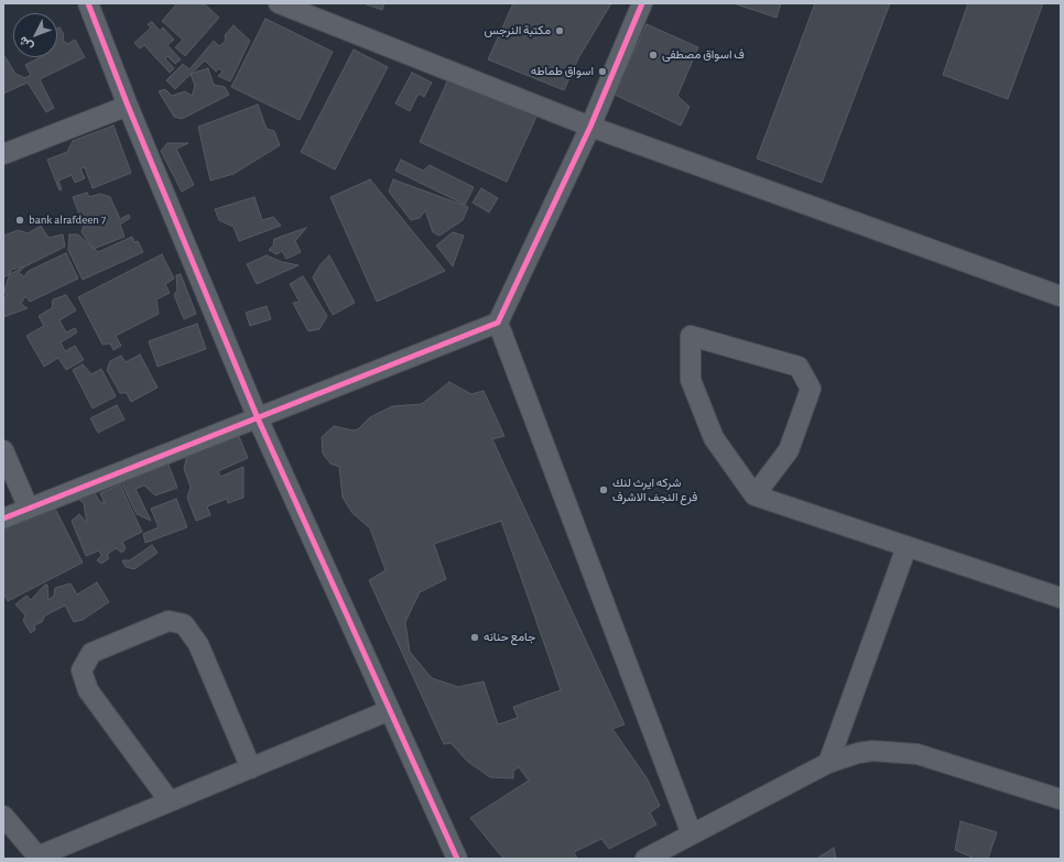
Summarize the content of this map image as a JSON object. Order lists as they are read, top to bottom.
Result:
{
  "places": [
    "مكتبة النرجس",
    "ف اسواق مصطفى",
    "اسواق طماطه",
    "bank alrafdeen 7",
    "شركه ايرث لنك فرع النجف الاشرف",
    "جامع حنانه"
  ],
  "north": "bottom left"
}
